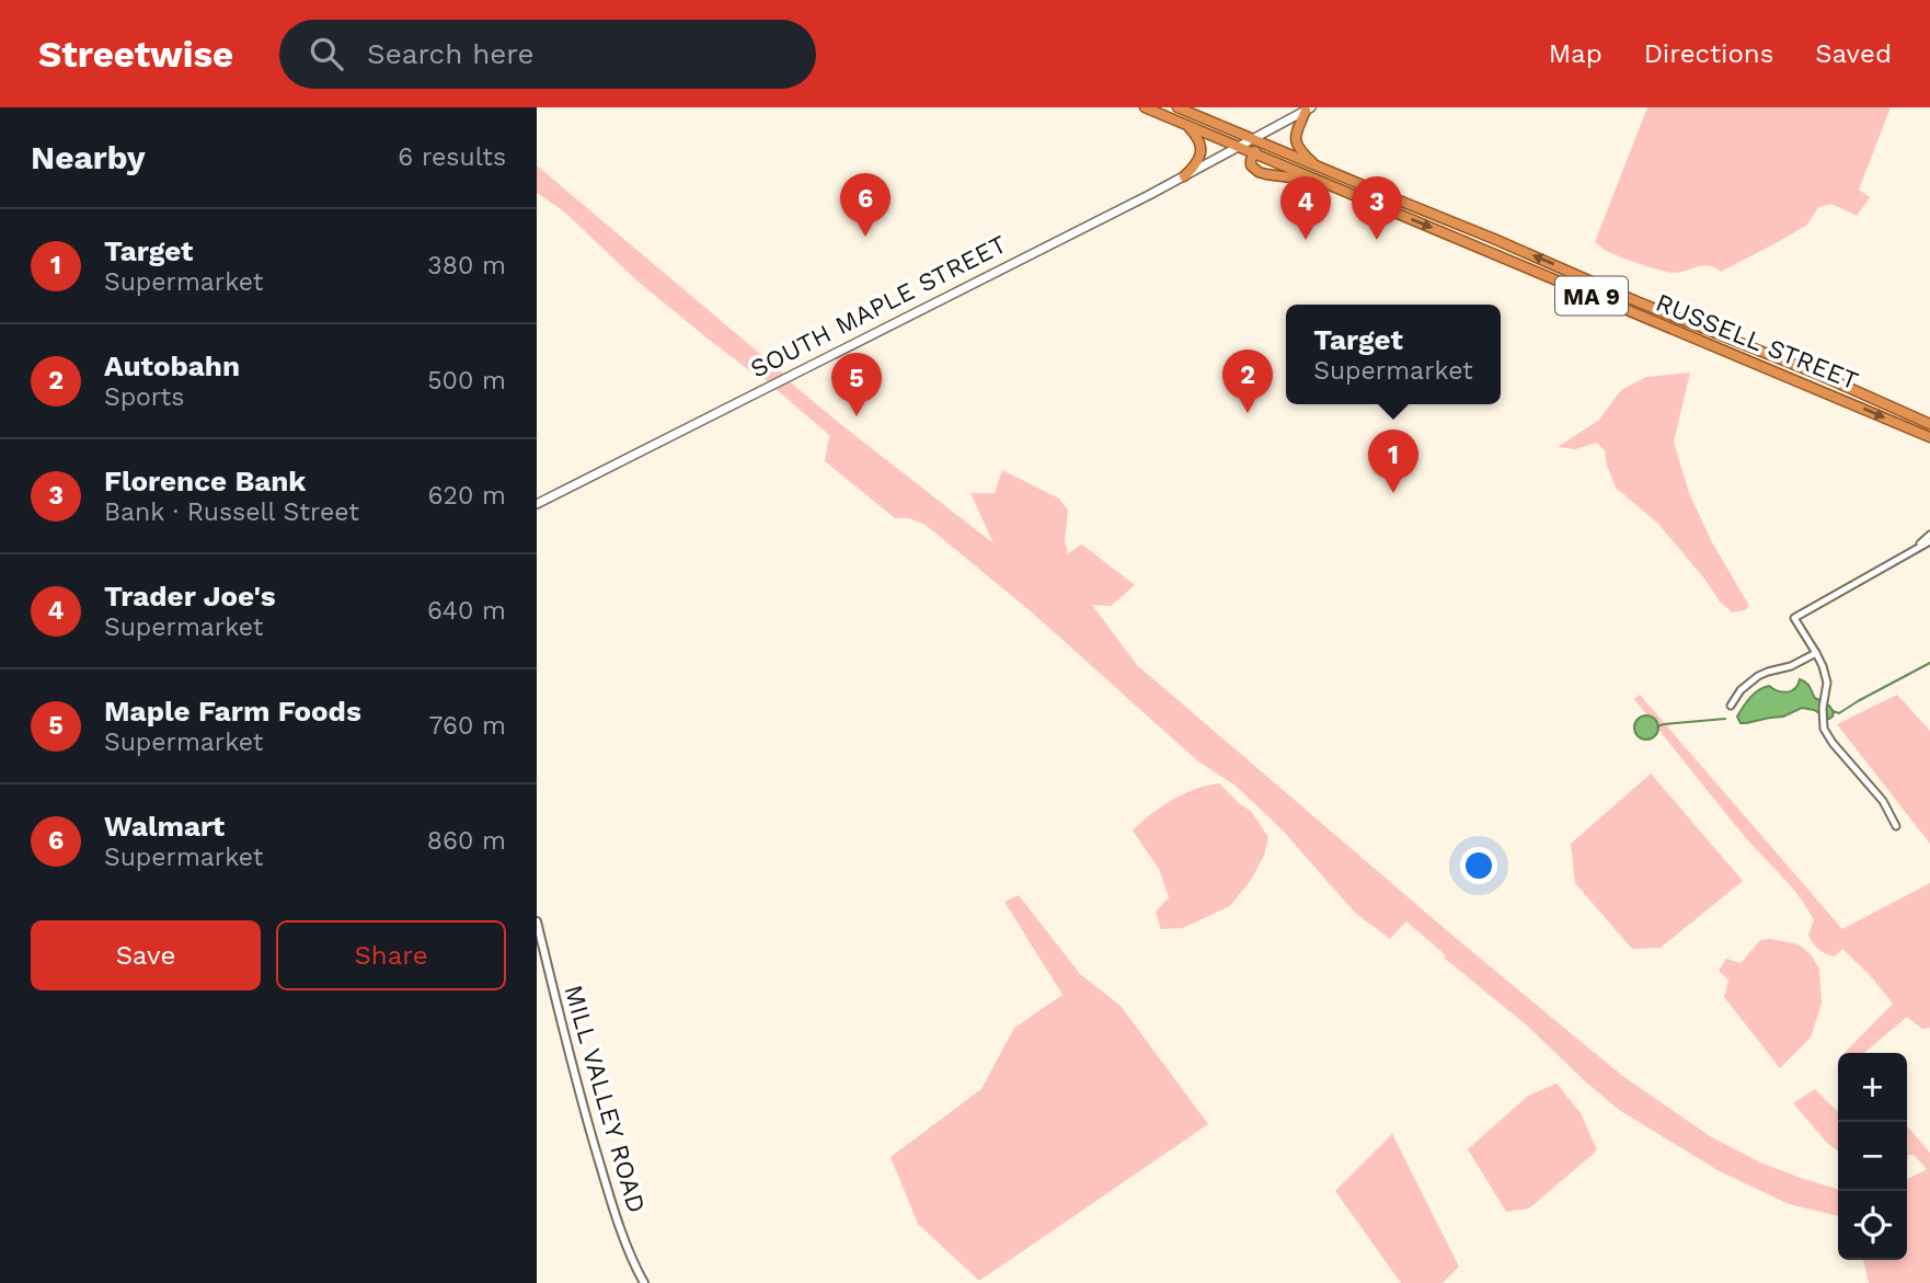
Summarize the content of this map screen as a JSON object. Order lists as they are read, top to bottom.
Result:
{
  "streets": {
    "highway": ["MA 9", "RUSSELL STREET"],
    "main road": ["SOUTH MAPLE STREET"],
    "street": ["MILL VALLEY ROAD"]
  },
  "crossings": [
    ["SOUTH MAPLE STREET", "RUSSELL STREET"]
  ],
  "page": {
    "header": "Streetwise",
    "search": "Search here",
    "nav": ["Map", "Directions", "Saved"],
    "heading": ["Nearby", "6 results"],
    "pins": [
      "6",
      "3",
      "4",
      "2",
      "5",
      "1"
    ],
    "list": [
      {
        "mark": "1",
        "name": "Target",
        "note": "Supermarket",
        "value": "380 m"
      },
      {
        "mark": "2",
        "name": "Autobahn",
        "note": "Sports",
        "value": "500 m"
      },
      {
        "mark": "3",
        "name": "Florence Bank",
        "note": "Bank · Russell Street",
        "value": "620 m"
      },
      {
        "mark": "4",
        "name": "Trader Joe's",
        "note": "Supermarket",
        "value": "640 m"
      },
      {
        "mark": "5",
        "name": "Maple Farm Foods",
        "note": "Supermarket",
        "value": "760 m"
      },
      {
        "mark": "6",
        "name": "Walmart",
        "note": "Supermarket",
        "value": "860 m"
      }
    ],
    "popup": ["Target", "Supermarket"],
    "buttons": ["Save", "Share"],
    "map_buttons": ["+", "−"]
  }
}
